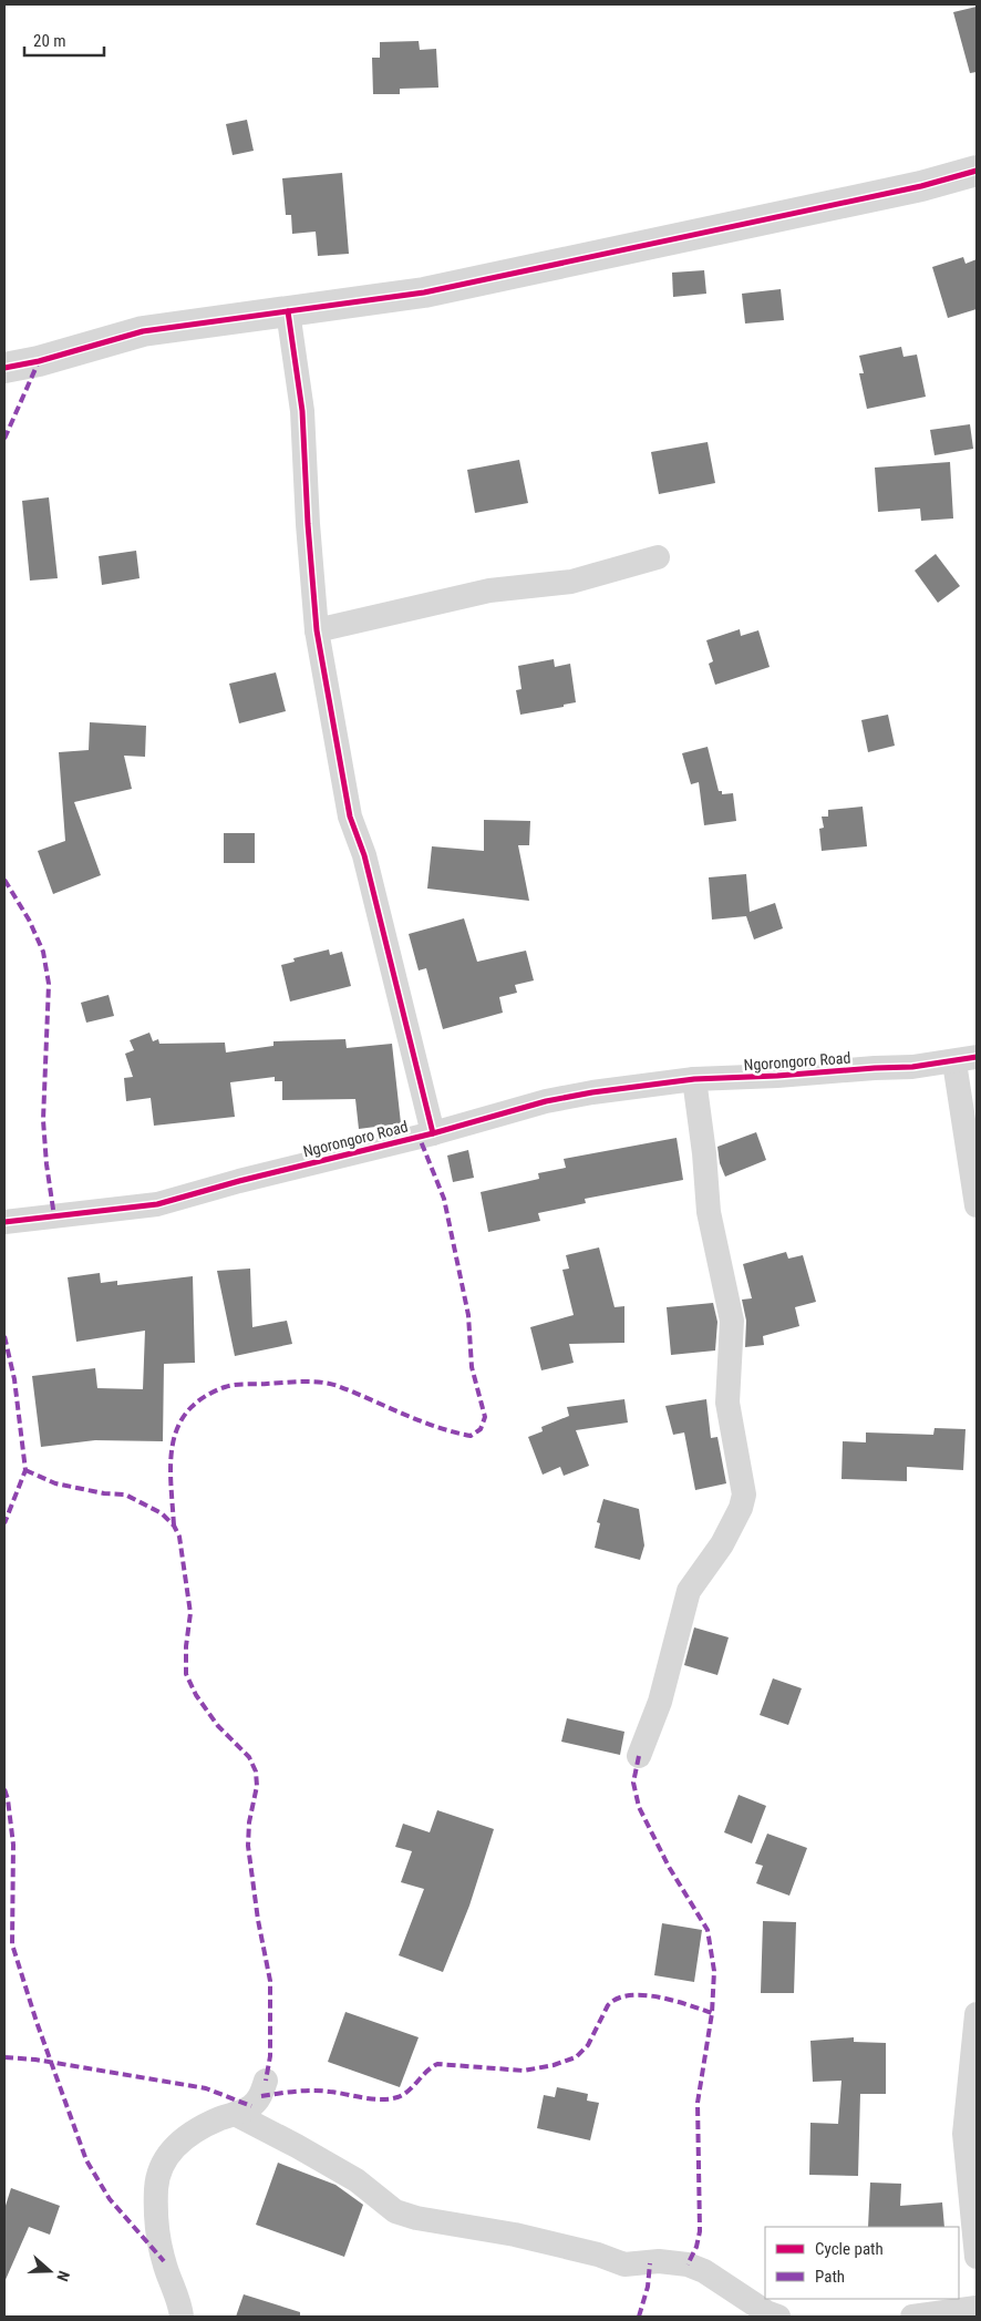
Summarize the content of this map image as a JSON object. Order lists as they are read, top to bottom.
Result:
{
  "streets": {
    "street": ["Ngorongoro Road"]
  },
  "legend": ["Cycle path", "Path"],
  "scale_bar": "20 m",
  "north": "right"
}
